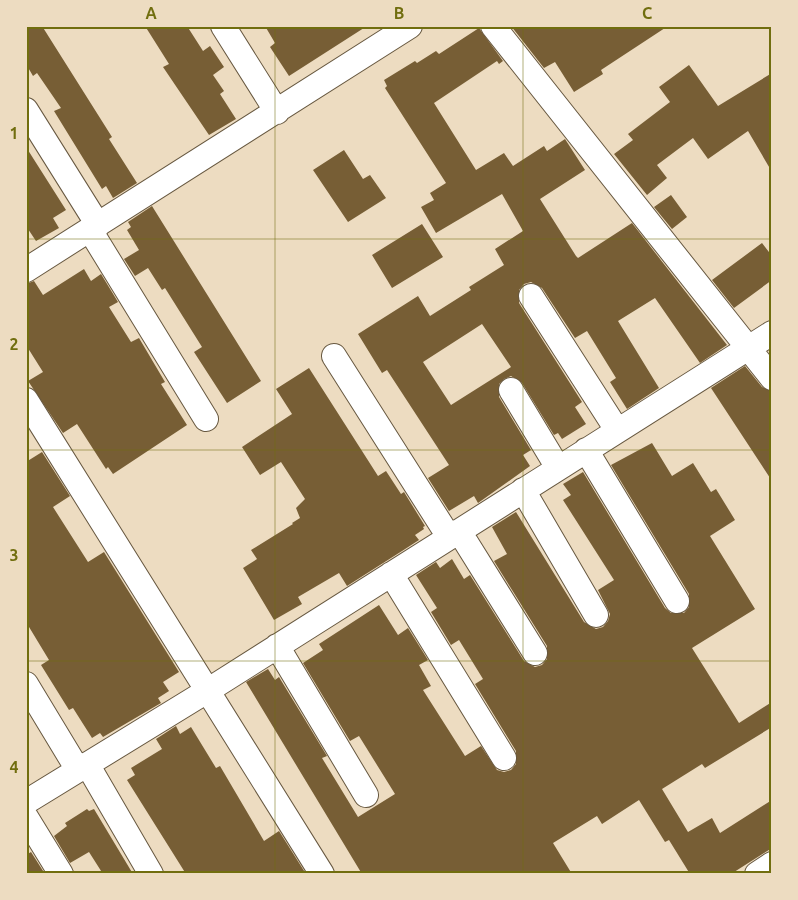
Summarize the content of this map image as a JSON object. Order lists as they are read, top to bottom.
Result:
{
  "grid": {
    "columns": ["A", "B", "C"],
    "rows": [
      "1",
      "2",
      "3",
      "4"
    ]
  }
}
